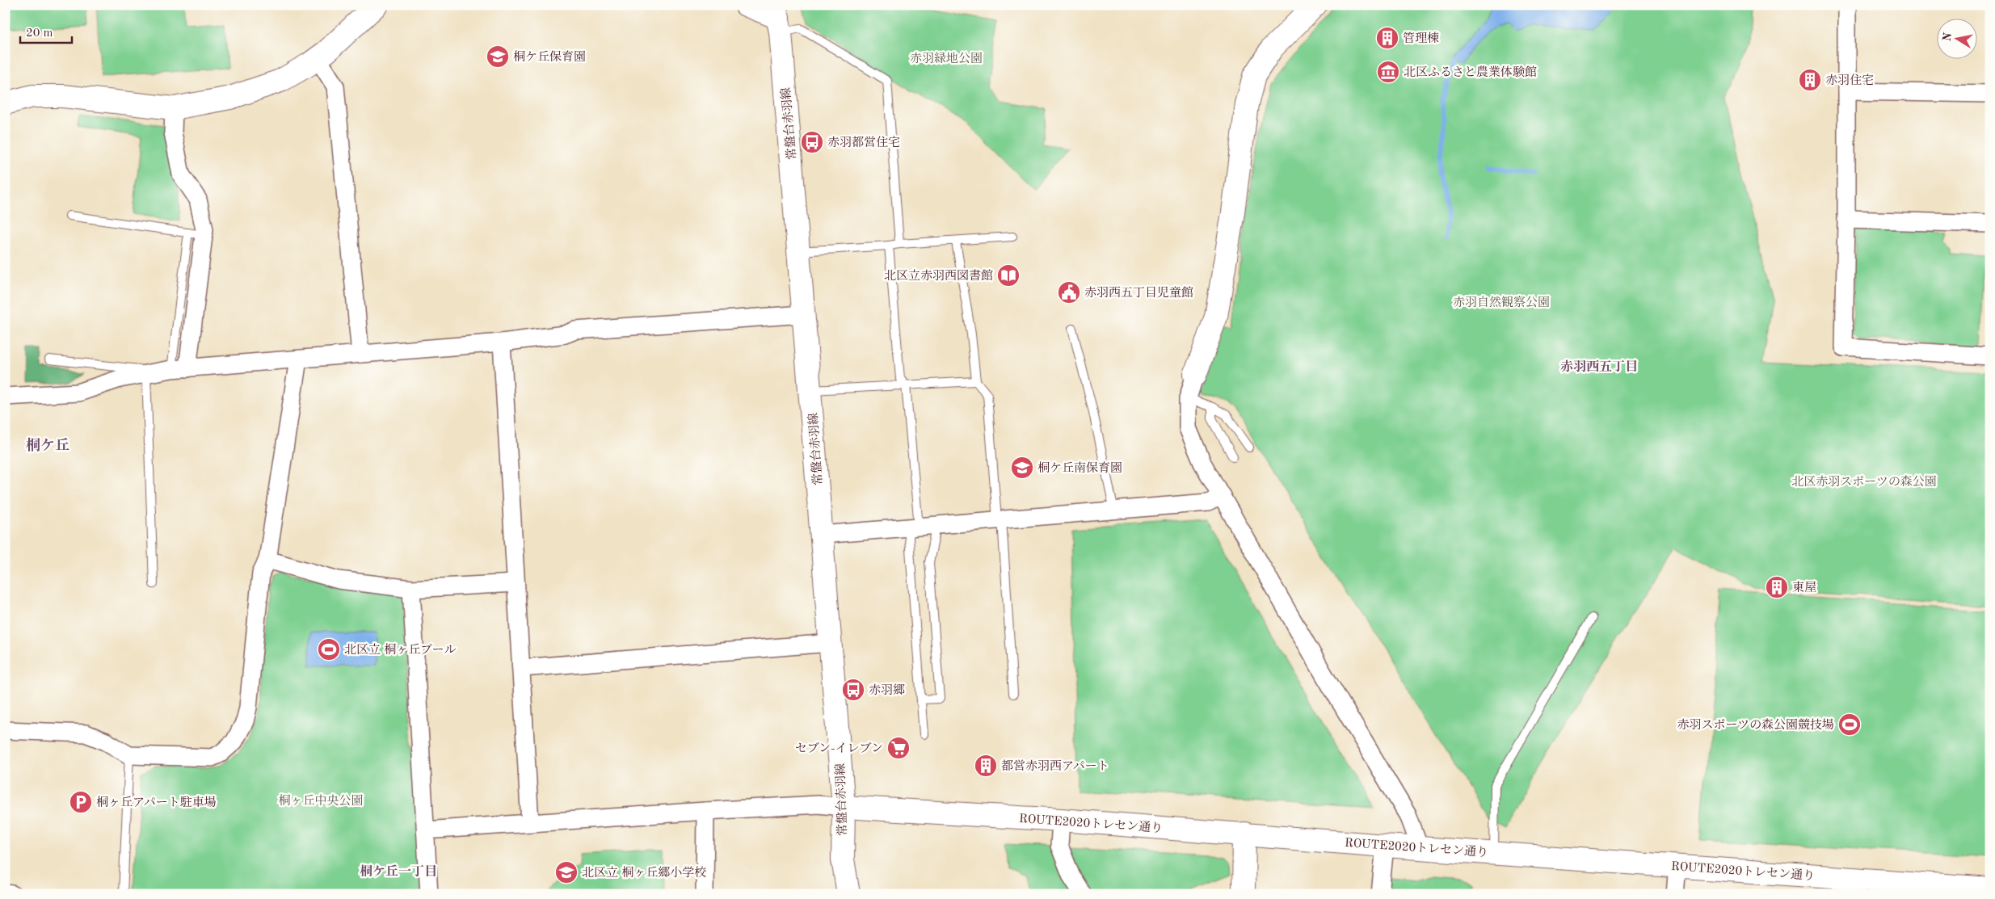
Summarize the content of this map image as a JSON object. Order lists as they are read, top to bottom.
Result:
{
  "streets": {
    "main road": ["常盤台赤羽線", "ROUTE2020トレセン通り"]
  },
  "crossings": [
    ["常盤台赤羽線", "ROUTE2020トレセン通り"]
  ],
  "districts": ["赤羽西五丁目", "桐ケ丘", "桐ケ丘一丁目"],
  "parks": [
    "赤羽緑地公園",
    "赤羽自然観察公園",
    "北区赤羽スポーツの森公園",
    "桐ヶ丘中央公園"
  ],
  "places": {
    "building": [
      "管理棟",
      "赤羽住宅",
      "東屋",
      "都営赤羽西アパート"
    ],
    "school or university": ["桐ケ丘保育園", "桐ケ丘南保育園", "北区立 桐ヶ丘郷小学校"],
    "museum": ["北区ふるさと農業体験館"],
    "bus stop": ["赤羽都営住宅", "赤羽郷"],
    "library": ["北区立赤羽西図書館"],
    "public building": ["赤羽西五丁目児童館"],
    "sports": ["北区立 桐ヶ丘プール", "赤羽スポーツの森公園競技場"],
    "supermarket": ["セブン-イレブン"],
    "parking": ["桐ヶ丘アパート駐車場"]
  },
  "scale_bar": "20 m",
  "north": "left"
}
